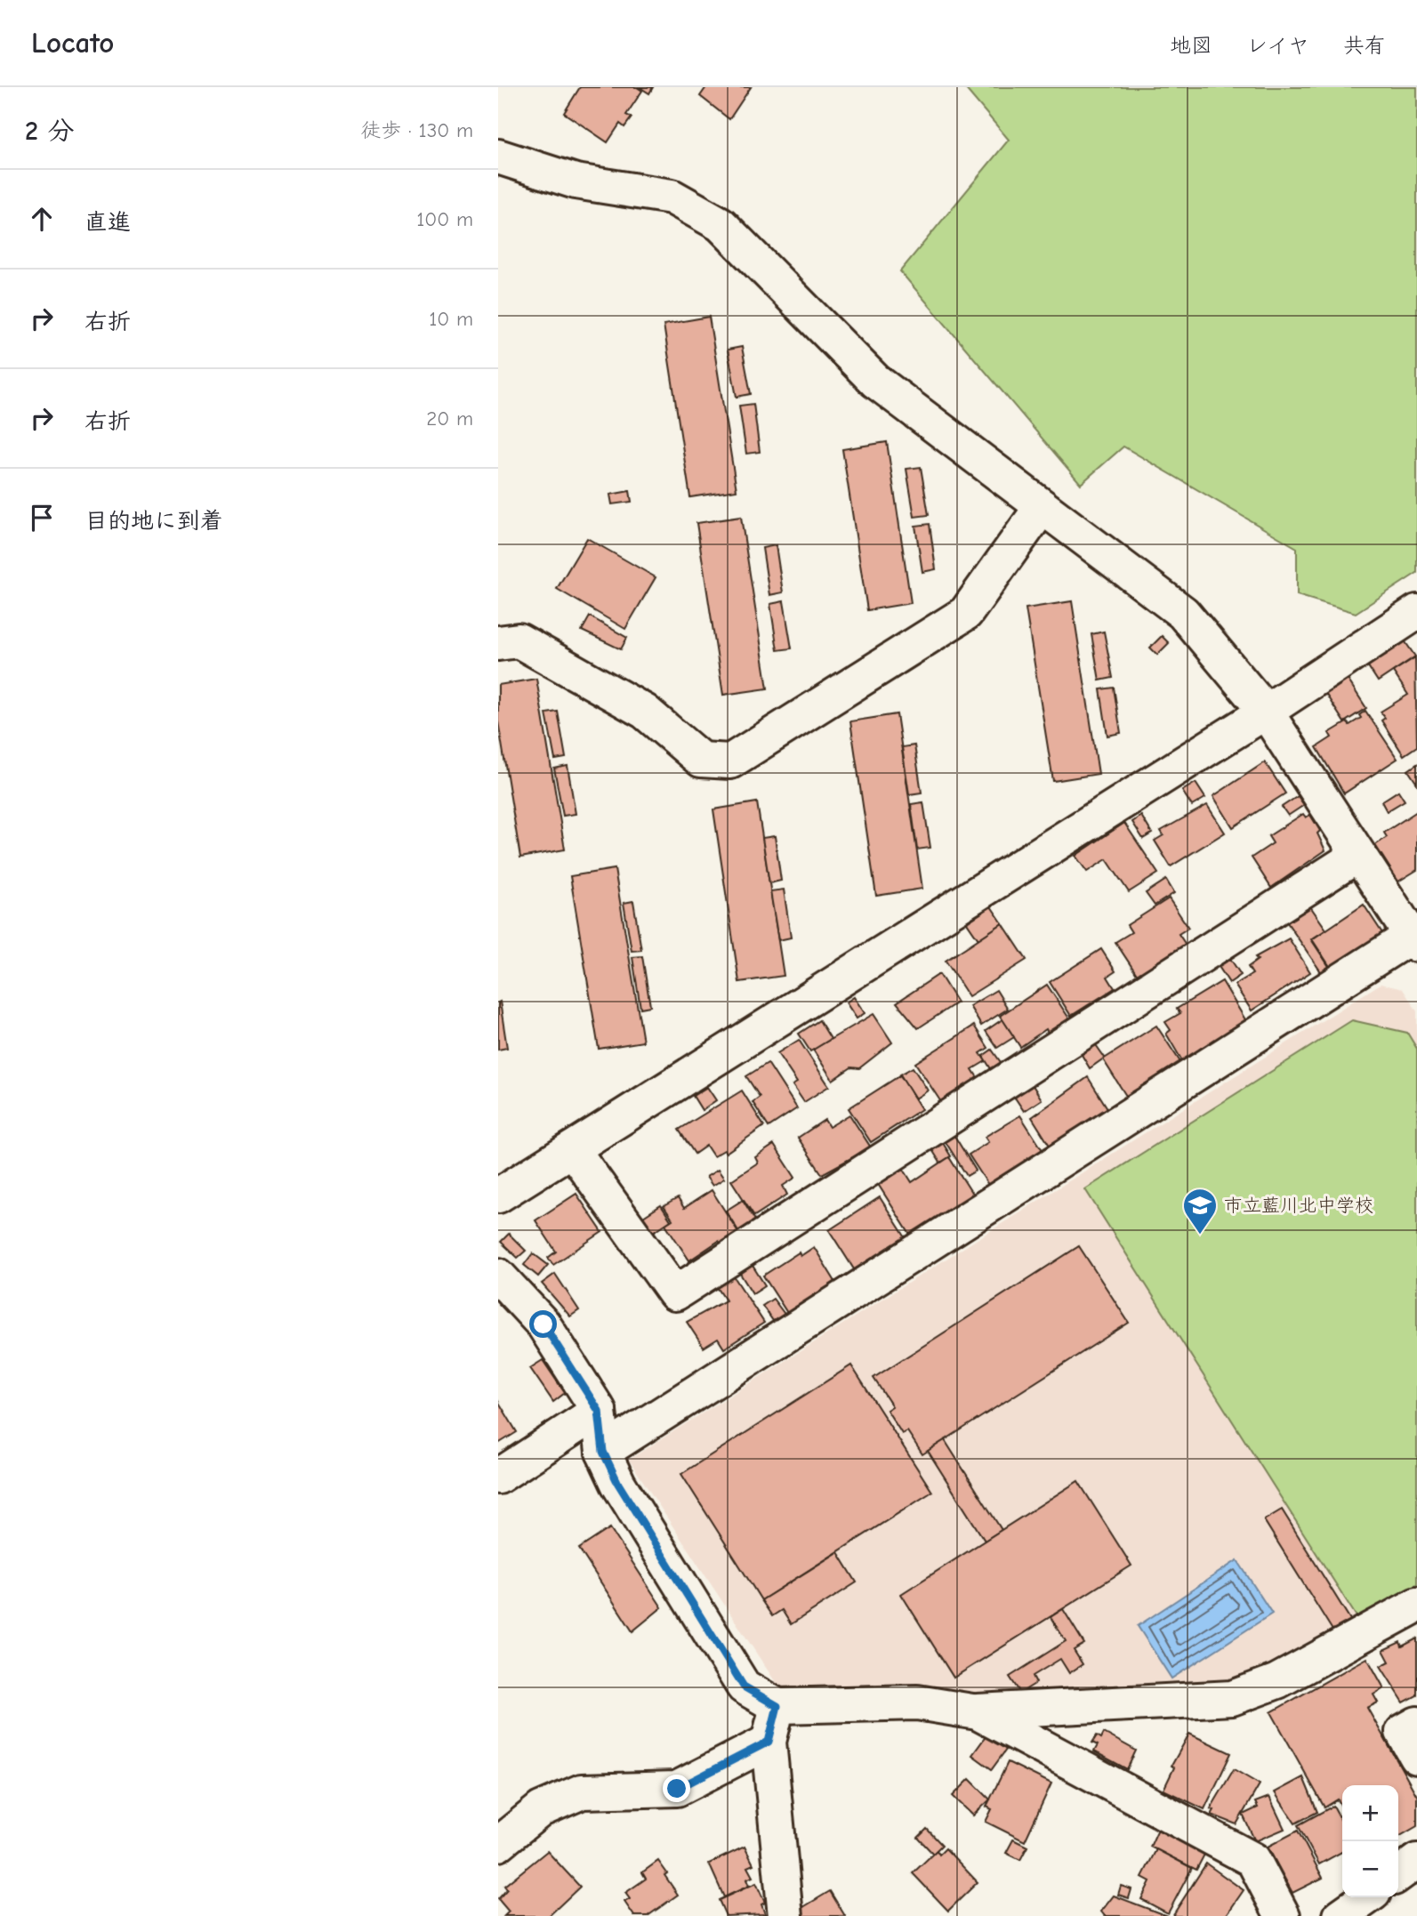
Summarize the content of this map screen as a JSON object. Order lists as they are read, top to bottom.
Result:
{
  "places": {
    "school or university": ["市立藍川北中学校"]
  },
  "page": {
    "header": "Locato",
    "nav": ["地図", "レイヤ", "共有"],
    "heading": ["2 分", "徒歩 · 130 m"],
    "list": [
      ["直進", "100 m"],
      ["右折", "10 m"],
      ["右折", "20 m"],
      "目的地に到着"
    ],
    "map_buttons": ["+", "−"]
  }
}
